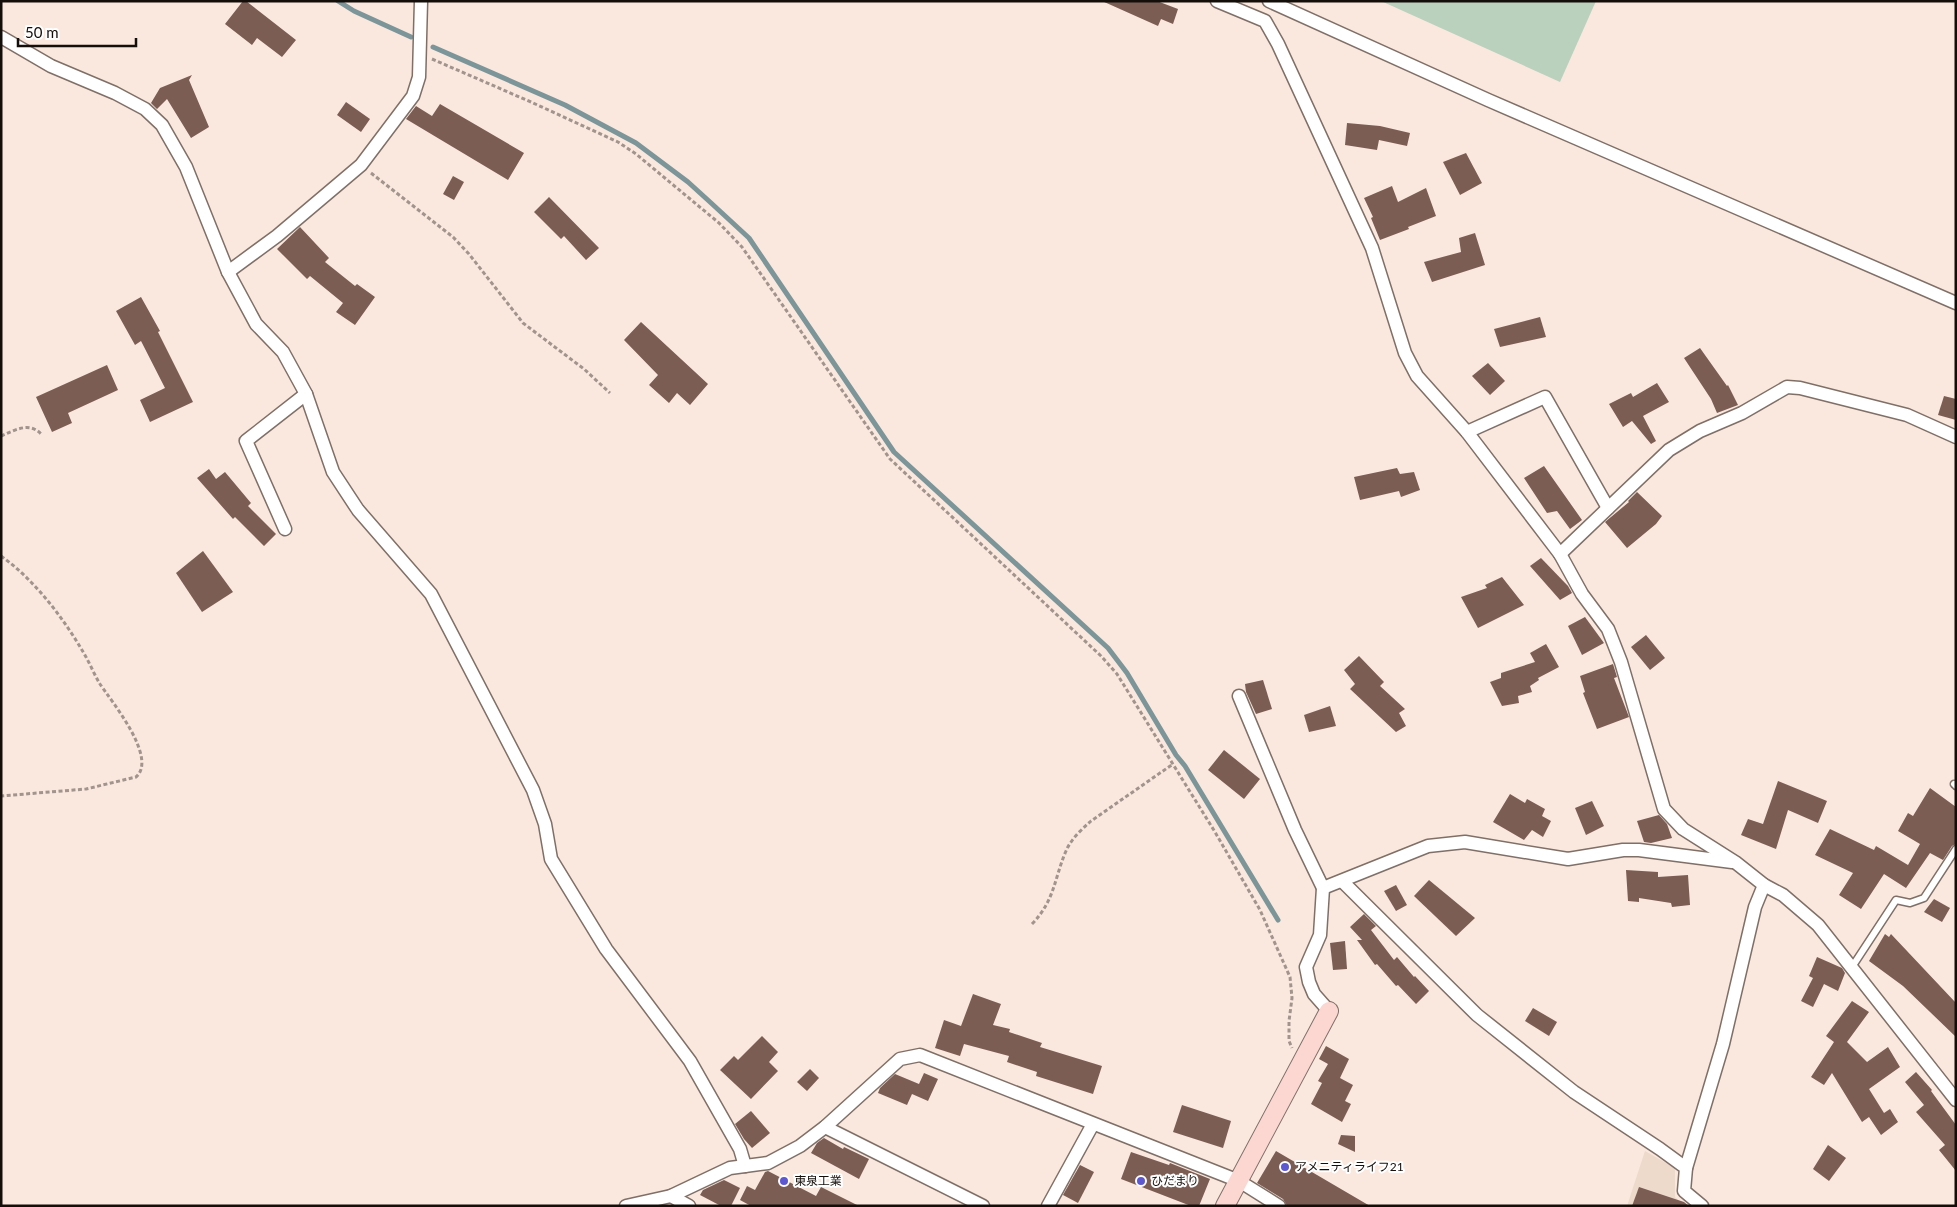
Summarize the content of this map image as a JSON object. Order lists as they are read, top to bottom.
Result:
{
  "places": ["アメニティライフ21", "東泉工業", "ひだまり"],
  "scale_bar": "50 m"
}
